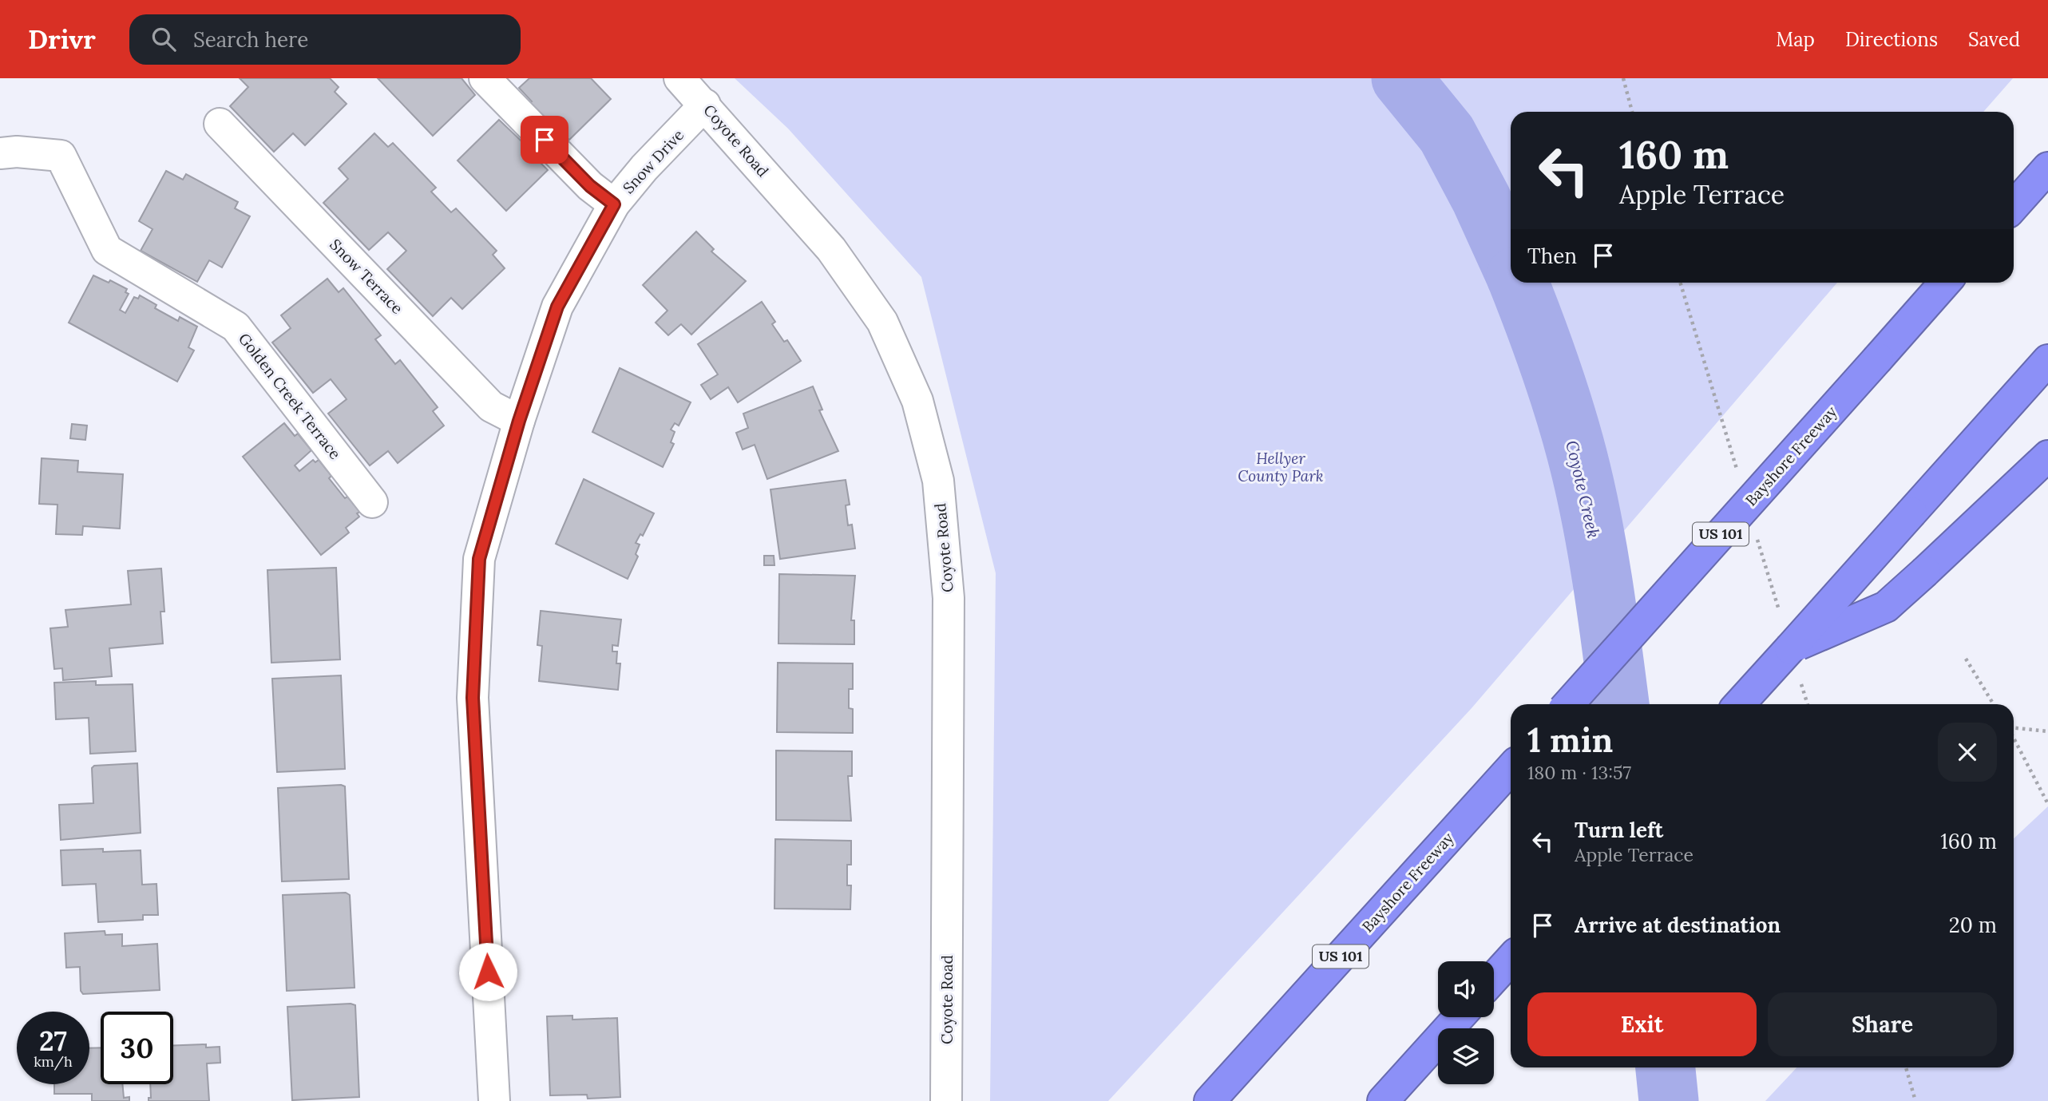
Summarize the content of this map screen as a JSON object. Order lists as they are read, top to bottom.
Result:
{
  "streets": {
    "highway": ["Bayshore Freeway", "US 101"],
    "street": [
      "Coyote Road",
      "Snow Drive",
      "Snow Terrace",
      "Golden Creek Terrace"
    ]
  },
  "crossings": [
    ["Coyote Road", "Snow Drive"],
    ["Snow Drive", "Snow Terrace"]
  ],
  "water": ["Coyote Creek"],
  "parks": ["Hellyer County Park"],
  "page": {
    "header": "Drivr",
    "search": "Search here",
    "nav": ["Map", "Directions", "Saved"],
    "turn": ["160 m", "Apple Terrace"],
    "then": "Then",
    "heading": ["1 min", "180 m · 13:57"],
    "list": [
      {
        "name": "Turn left",
        "note": "Apple Terrace",
        "value": "160 m"
      },
      {
        "name": "Arrive at destination",
        "value": "20 m"
      }
    ],
    "buttons": ["Exit", "Share"],
    "speed": "27 km/h",
    "limit": "30"
  }
}
